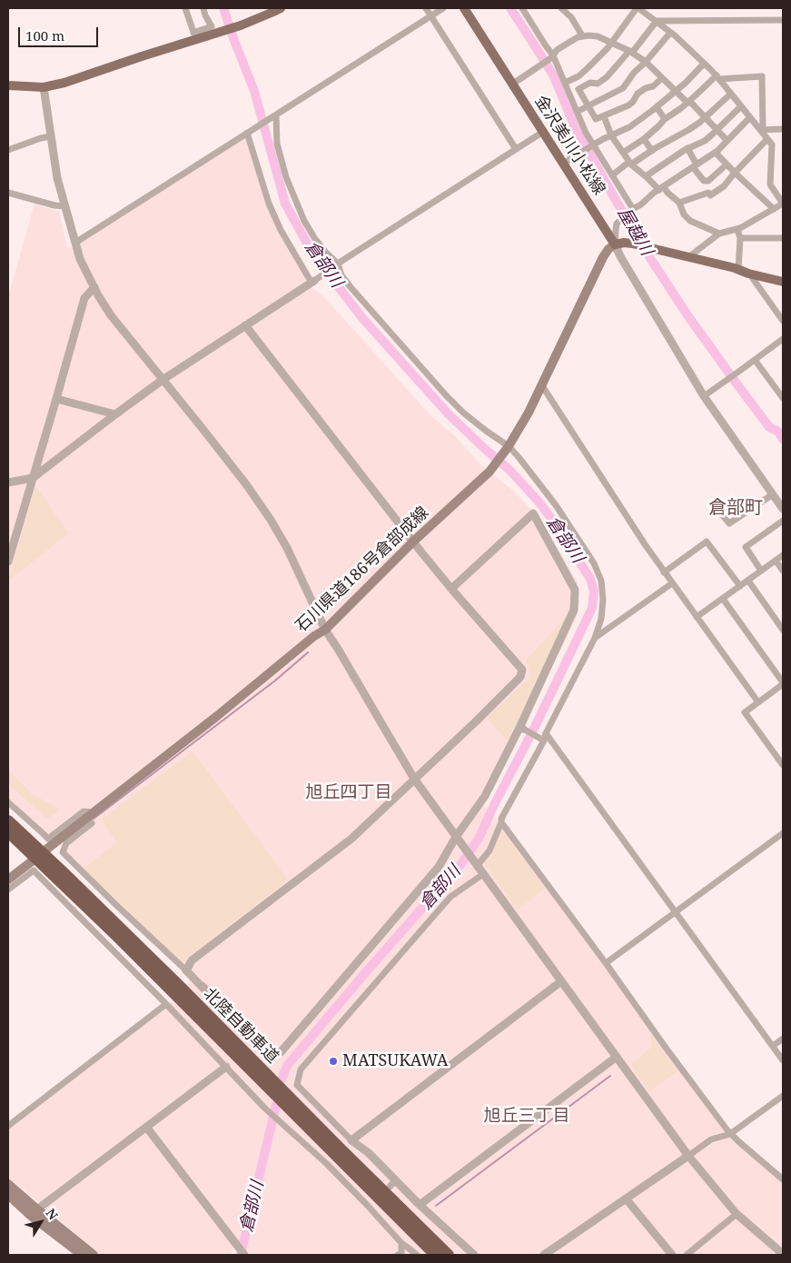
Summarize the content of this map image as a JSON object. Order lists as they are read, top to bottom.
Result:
{
  "streets": {
    "highway": ["北陸自動車道"],
    "main road": ["金沢美川小松線", "石川県道186号倉部成線"]
  },
  "crossings": [
    ["金沢美川小松線", "石川県道186号倉部成線"]
  ],
  "districts": ["倉部町", "旭丘四丁目", "旭丘三丁目"],
  "water": ["屋越川", "倉部川"],
  "places": ["MATSUKAWA"],
  "scale_bar": "100 m",
  "north": "top right"
}
